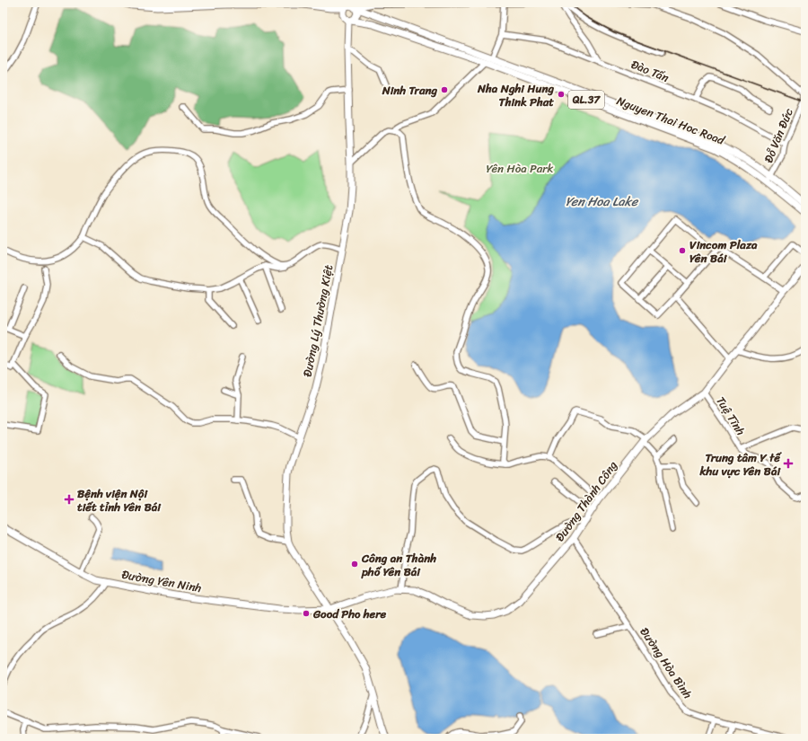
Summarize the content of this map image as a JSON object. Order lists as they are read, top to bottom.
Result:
{
  "streets": {
    "main road": [
      "QL.37",
      "Nguyen Thai Hoc Road",
      "Đường Lý Thường Kiệt",
      "Đường Thành Công",
      "Đường Yên Ninh"
    ],
    "street": [
      "Đào Tấn",
      "Đỗ Văn Đức",
      "Tuệ Tĩnh",
      "Đường Hòa Bình"
    ]
  },
  "crossings": [
    ["Đào Tấn", "Đỗ Văn Đức"],
    ["QL.37", "Nguyen Thai Hoc Road"],
    ["QL.37", "Đường Lý Thường Kiệt"],
    ["Nguyen Thai Hoc Road", "Đỗ Văn Đức"],
    ["Nguyen Thai Hoc Road", "Đường Lý Thường Kiệt"],
    ["Đường Lý Thường Kiệt", "Đường Thành Công"],
    ["Đường Lý Thường Kiệt", "Đường Yên Ninh"],
    ["Tuệ Tĩnh", "Đường Thành Công"],
    ["Đường Thành Công", "Đường Yên Ninh"],
    ["Đường Thành Công", "Đường Hòa Bình"]
  ],
  "water": ["Yen Hoa Lake"],
  "parks": ["Yên Hòa Park"],
  "places": {
    "other": [
      "Ninh Trang",
      "Nha Nghi Hung Think Phat",
      "Vincom Plaza Yên Bái",
      "Công an Thành phố Yên Bái",
      "Good Pho here"
    ],
    "health": ["Trung tâm Y tế khu vực Yên Bái", "Bệnh viện Nội tiết tỉnh Yên Bái"]
  }
}
